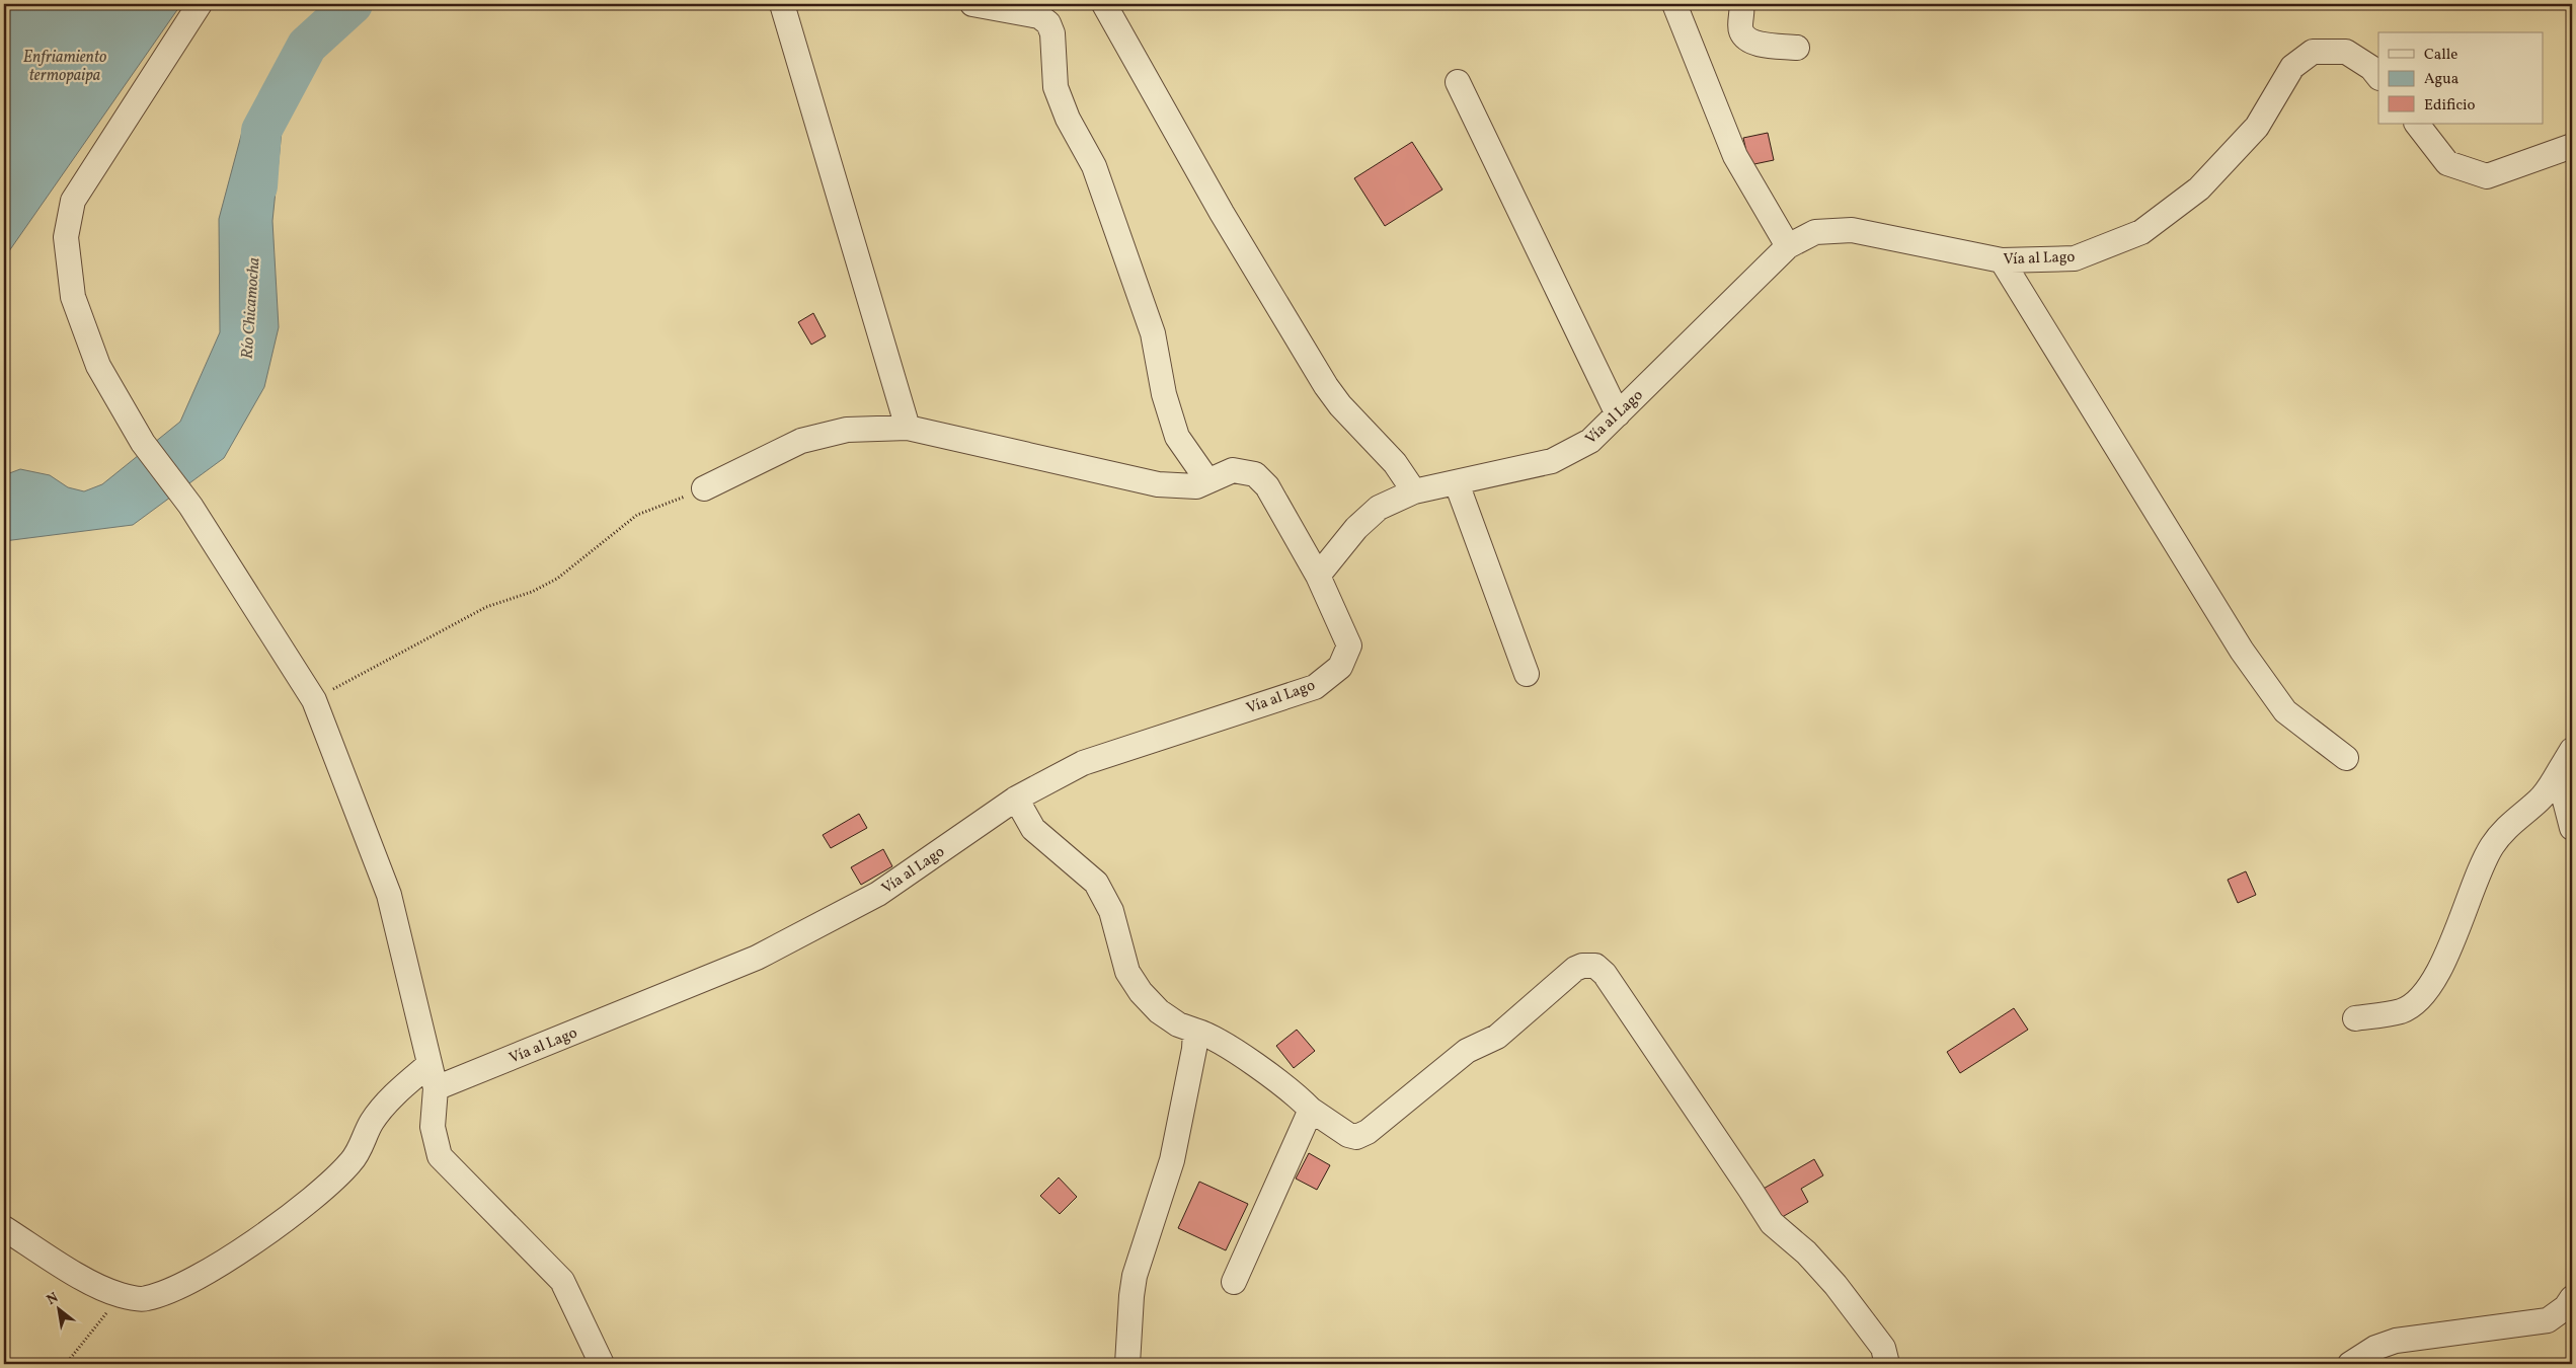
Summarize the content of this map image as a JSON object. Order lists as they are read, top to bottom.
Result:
{
  "streets": {
    "street": ["Vía al Lago"]
  },
  "water": ["Enfriamiento termopaipa", "Río Chicamocha"],
  "legend": ["Calle", "Agua", "Edificio"],
  "north": "top left"
}
